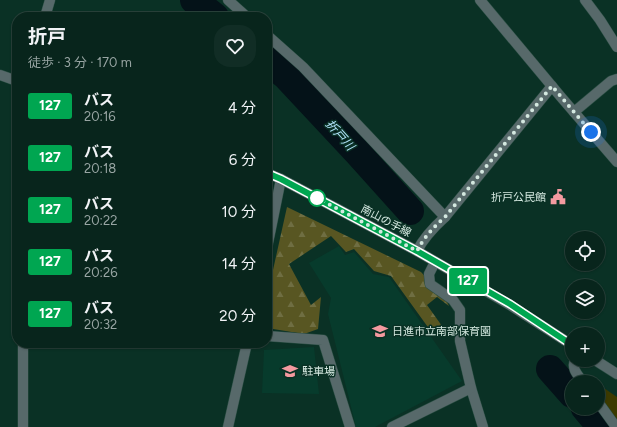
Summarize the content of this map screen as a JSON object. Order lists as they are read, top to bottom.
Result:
{
  "streets": {
    "street": ["南山の手線"]
  },
  "water": ["折戸川"],
  "places": {
    "public building": ["折戸公民館"],
    "school or university": ["日進市立南部保育園", "駐車場"]
  },
  "lines": ["bus line 127"],
  "page": {
    "on_map": "127",
    "heading": ["折戸", "徒歩 · 3 分 · 170 m"],
    "list": [
      {
        "mark": "127",
        "name": "バス",
        "note": "20:16",
        "value": "4 分"
      },
      {
        "mark": "127",
        "name": "バス",
        "note": "20:18",
        "value": "6 分"
      },
      {
        "mark": "127",
        "name": "バス",
        "note": "20:22",
        "value": "10 分"
      },
      {
        "mark": "127",
        "name": "バス",
        "note": "20:26",
        "value": "14 分"
      },
      {
        "mark": "127",
        "name": "バス",
        "note": "20:32",
        "value": "20 分"
      }
    ],
    "map_buttons": ["+", "−"]
  }
}
